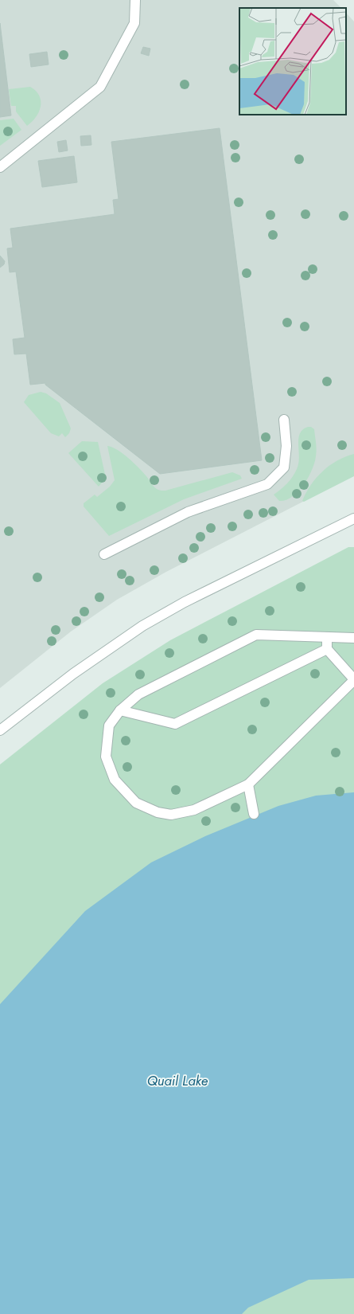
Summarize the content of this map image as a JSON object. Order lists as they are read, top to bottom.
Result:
{
  "water": ["Quail Lake"]
}
